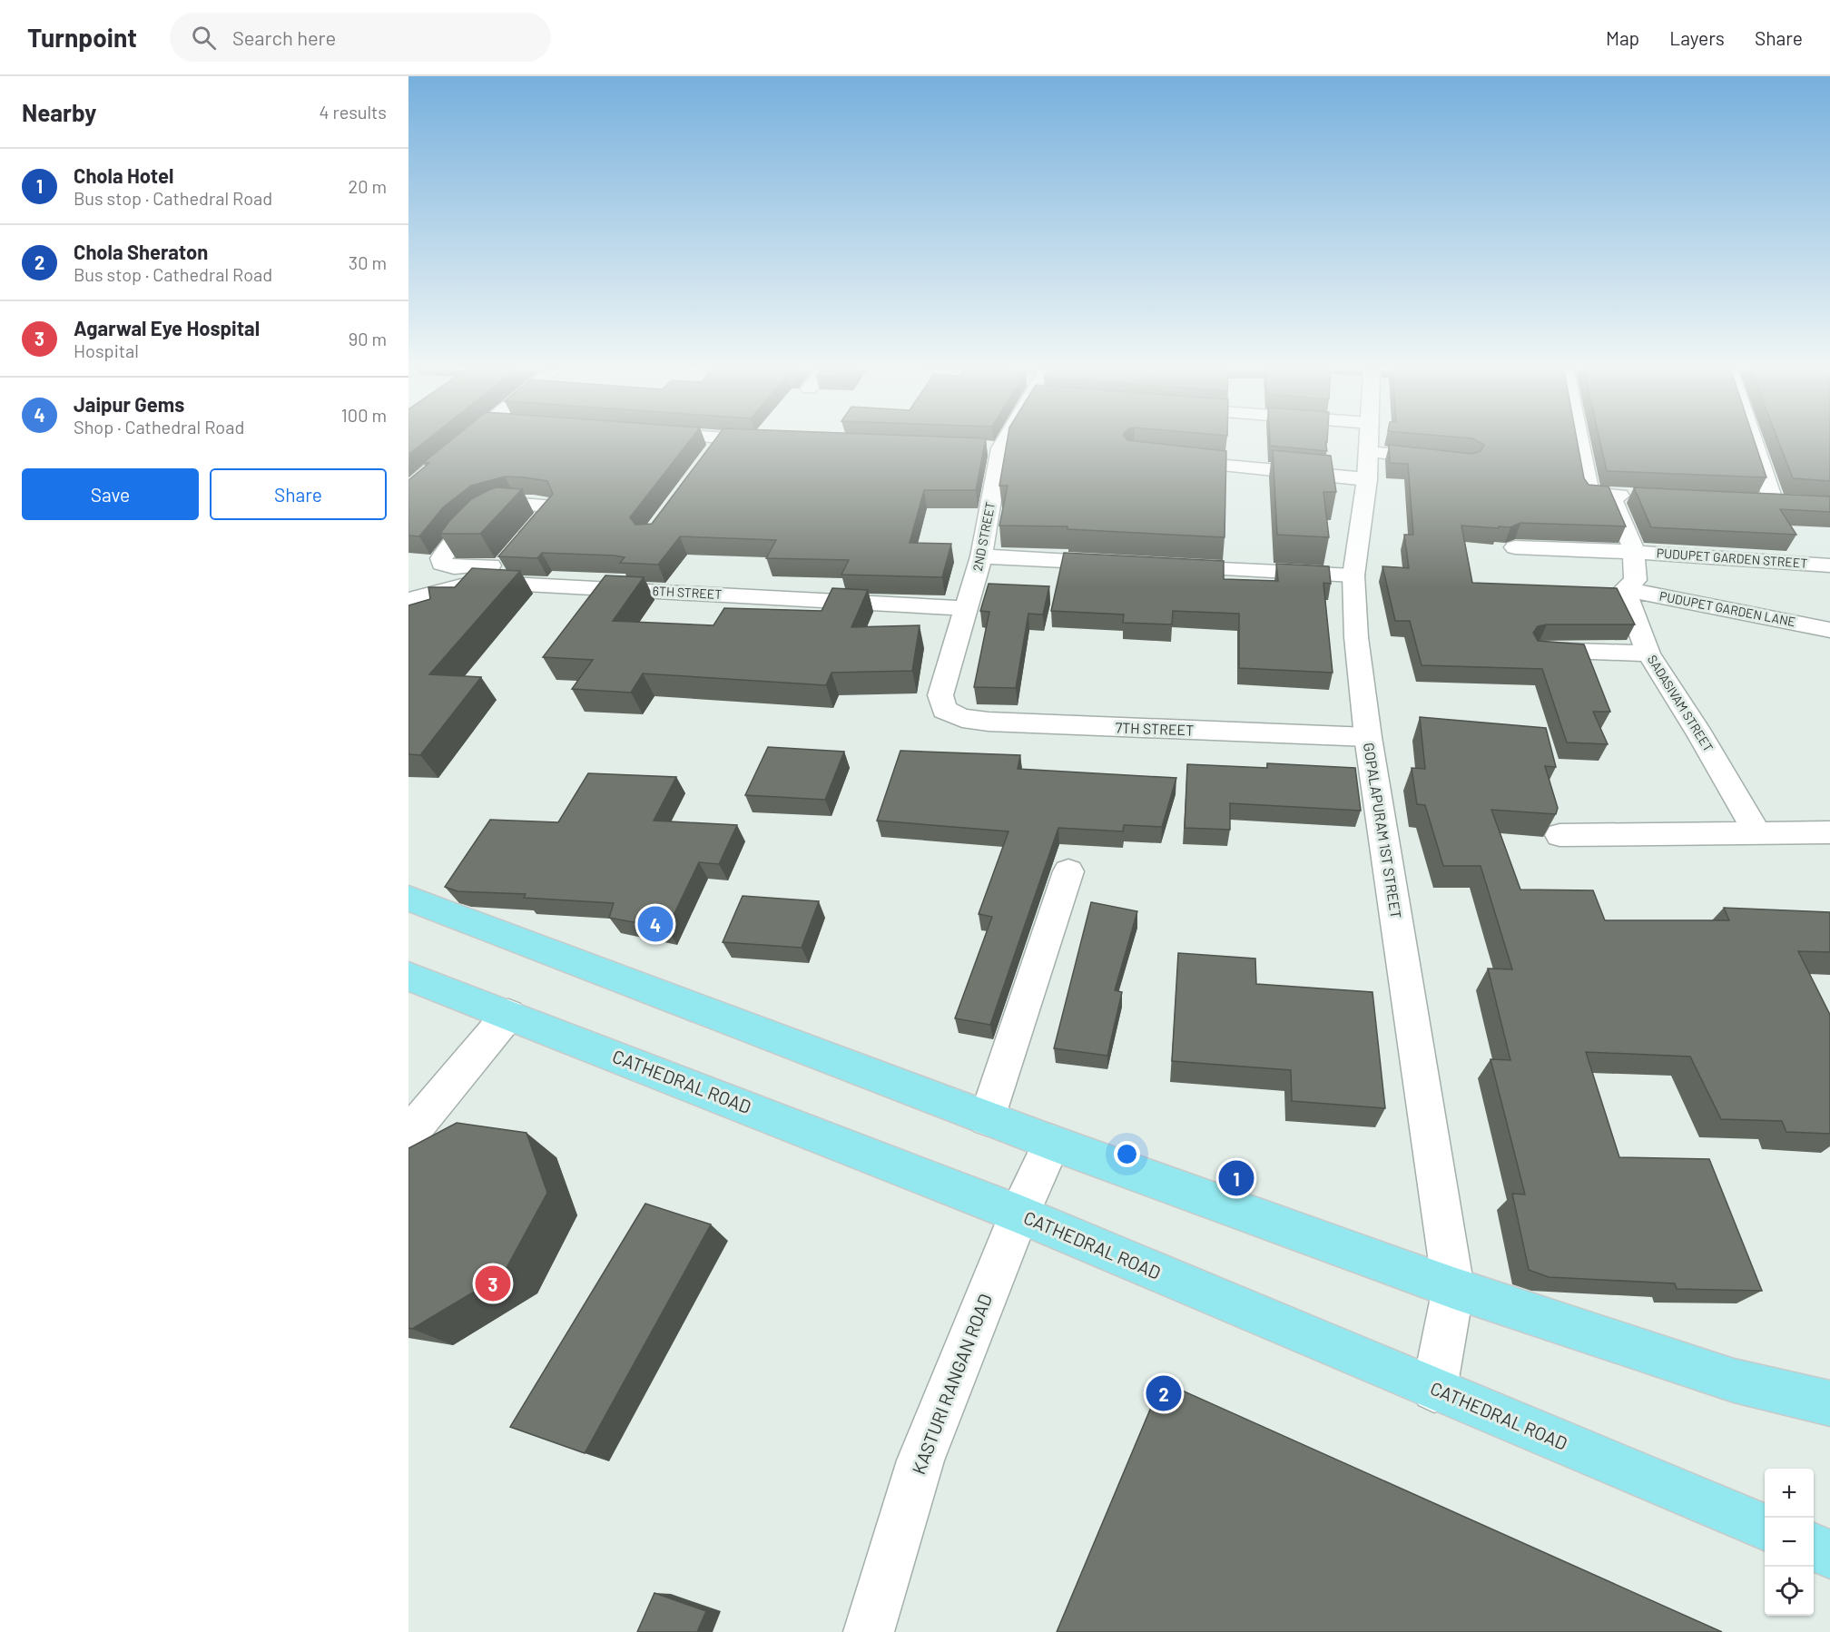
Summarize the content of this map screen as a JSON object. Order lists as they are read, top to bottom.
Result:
{
  "streets": {
    "main road": ["CATHEDRAL ROAD"],
    "street": [
      "2ND STREET",
      "PUDUPET GARDEN STREET",
      "6TH STREET",
      "PUDUPET GARDEN LANE",
      "SADASIVAM STREET",
      "7TH STREET",
      "GOPALAPURAM 1ST STREET",
      "KASTURI RANGAN ROAD"
    ]
  },
  "crossings": [
    ["2ND STREET", "6TH STREET"],
    ["2ND STREET", "7TH STREET"],
    ["PUDUPET GARDEN LANE", "SADASIVAM STREET"],
    ["7TH STREET", "GOPALAPURAM 1ST STREET"],
    ["GOPALAPURAM 1ST STREET", "CATHEDRAL ROAD"],
    ["CATHEDRAL ROAD", "KASTURI RANGAN ROAD"]
  ],
  "page": {
    "header": "Turnpoint",
    "search": "Search here",
    "nav": ["Map", "Layers", "Share"],
    "heading": ["Nearby", "4 results"],
    "list": [
      {
        "mark": "1",
        "name": "Chola Hotel",
        "note": "Bus stop · Cathedral Road",
        "value": "20 m"
      },
      {
        "mark": "2",
        "name": "Chola Sheraton",
        "note": "Bus stop · Cathedral Road",
        "value": "30 m"
      },
      {
        "mark": "3",
        "name": "Agarwal Eye Hospital",
        "note": "Hospital",
        "value": "90 m"
      },
      {
        "mark": "4",
        "name": "Jaipur Gems",
        "note": "Shop · Cathedral Road",
        "value": "100 m"
      }
    ],
    "buttons": ["Save", "Share"],
    "pins": [
      "4",
      "1",
      "3",
      "2"
    ],
    "map_buttons": ["+", "−"]
  }
}
